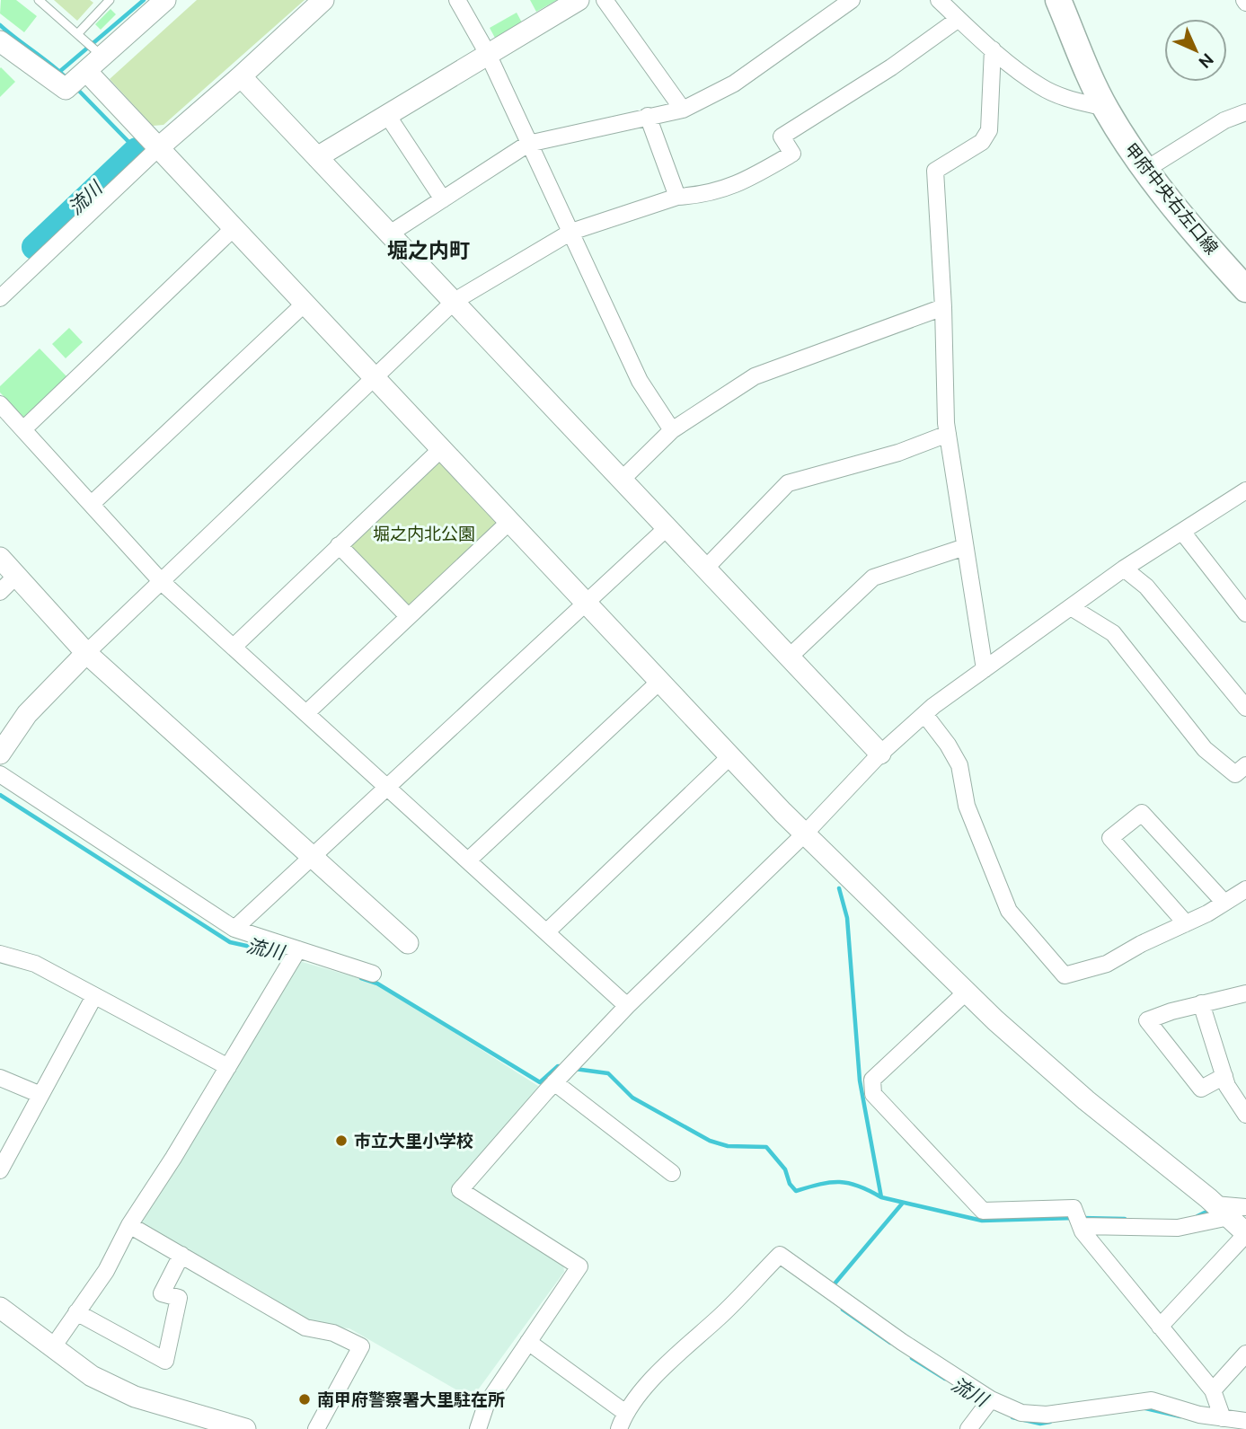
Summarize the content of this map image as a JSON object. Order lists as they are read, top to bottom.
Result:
{
  "streets": {
    "main road": ["甲府中央右左口線"]
  },
  "districts": ["堀之内町"],
  "water": ["流川"],
  "parks": ["堀之内北公園"],
  "places": ["市立大里小学校", "南甲府警察署大里駐在所"],
  "north": "bottom right"
}
